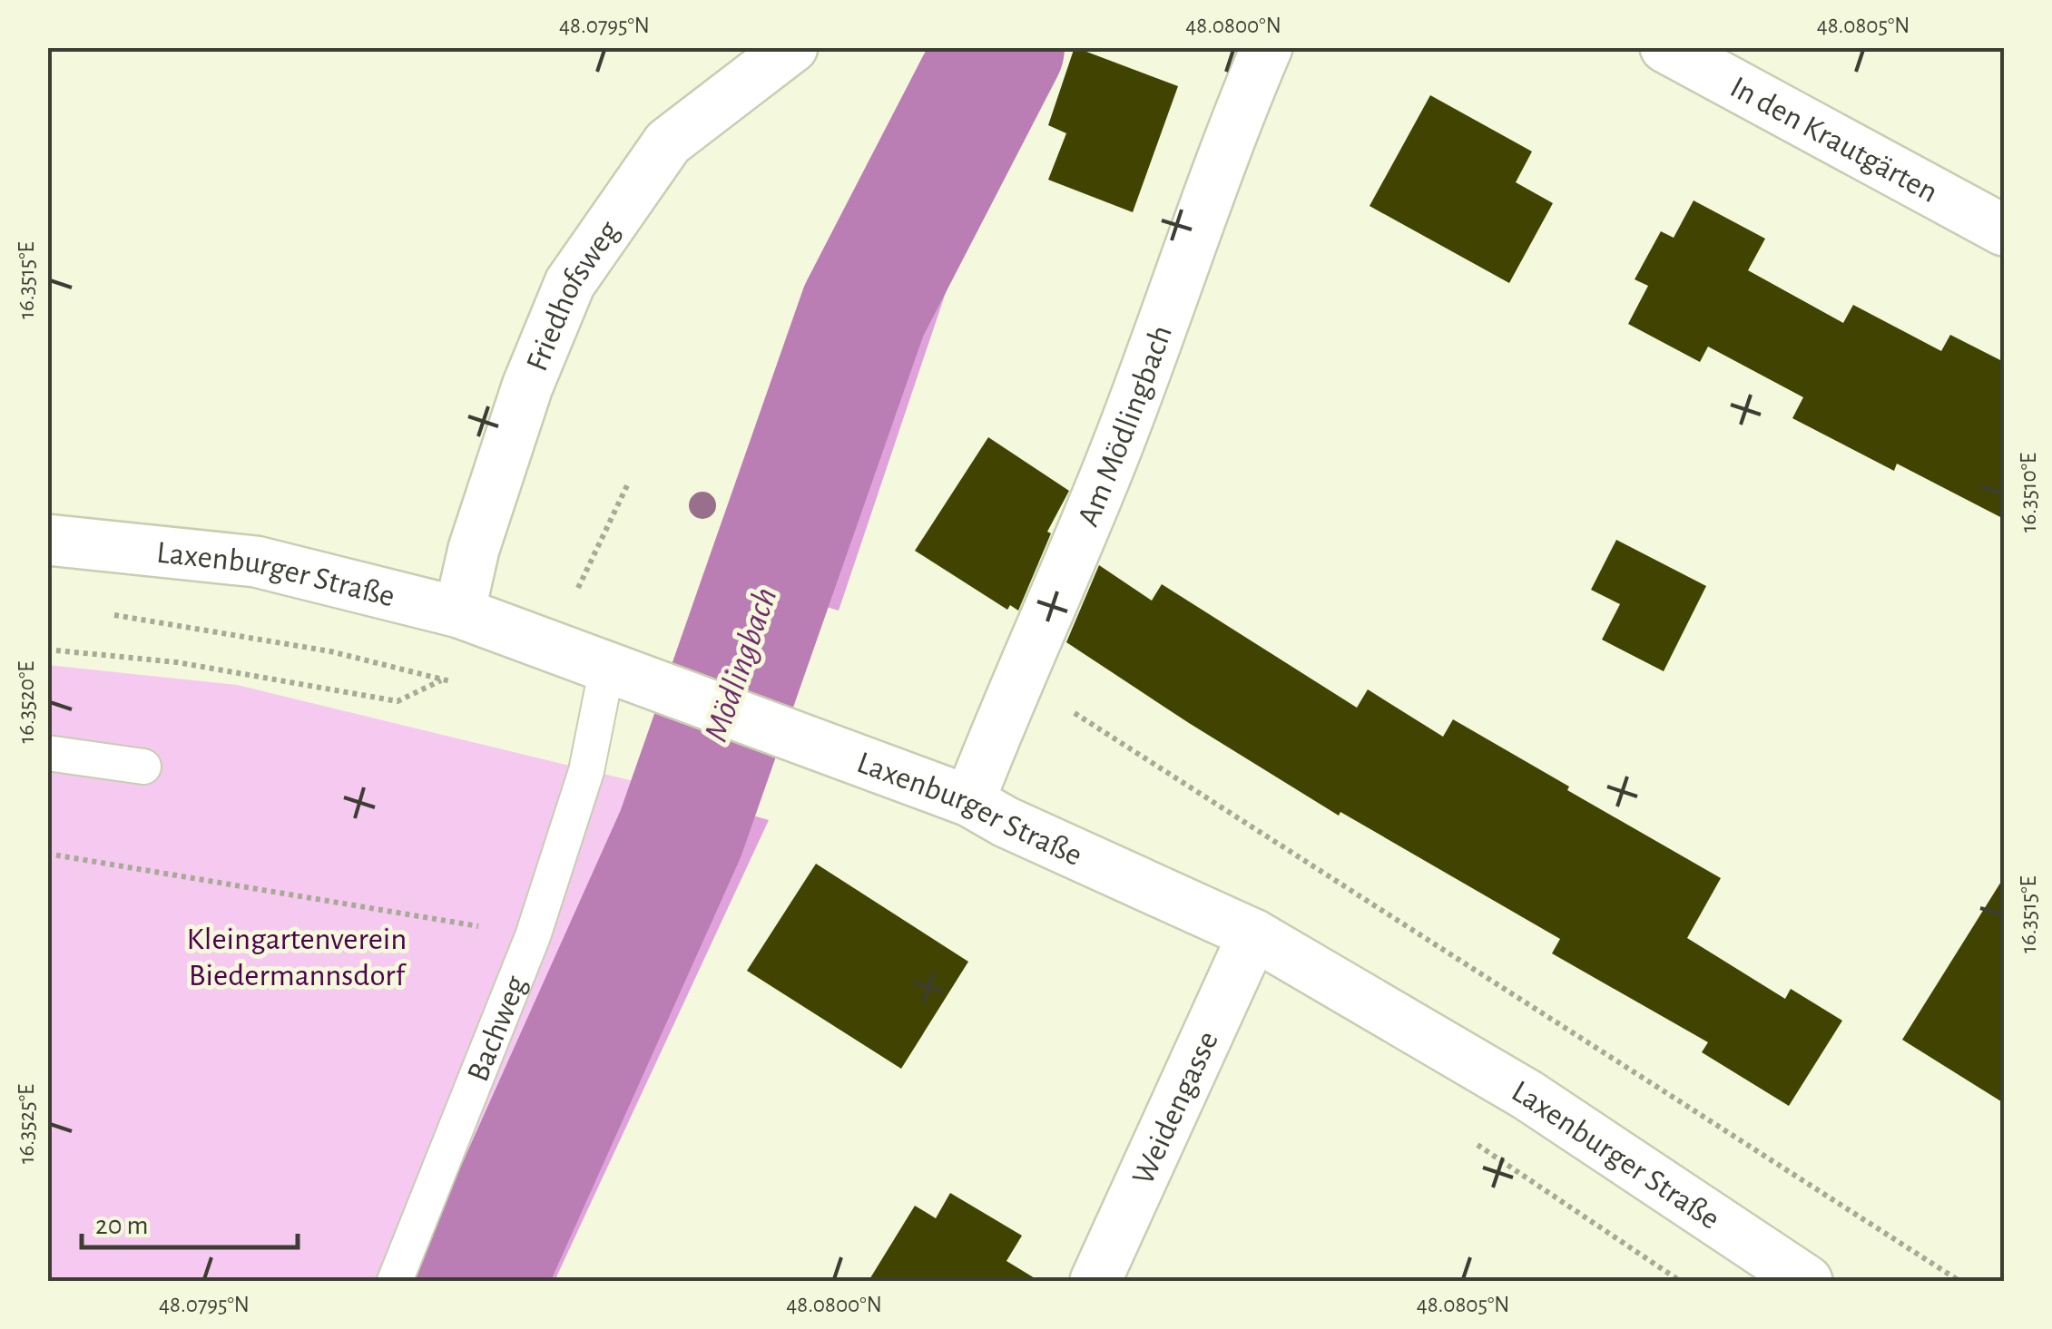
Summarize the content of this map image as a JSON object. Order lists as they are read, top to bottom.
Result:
{
  "streets": {
    "street": [
      "In den Krautgärten",
      "Friedhofsweg",
      "Am Mödlingbach",
      "Laxenburger Straße",
      "Weidengasse"
    ],
    "lane": ["Bachweg"]
  },
  "crossings": [
    ["Friedhofsweg", "Laxenburger Straße"],
    ["Am Mödlingbach", "Laxenburger Straße"],
    ["Laxenburger Straße", "Bachweg"],
    ["Laxenburger Straße", "Weidengasse"]
  ],
  "water": ["Mödlingbach"],
  "parks": ["Kleingartenverein Biedermannsdorf"],
  "scale_bar": "20 m",
  "coordinates": [
    "48.0795°N",
    "48.0800°N",
    "48.0805°N",
    "16.3515°E",
    "16.3510°E",
    "16.3520°E",
    "16.3525°E"
  ]
}
